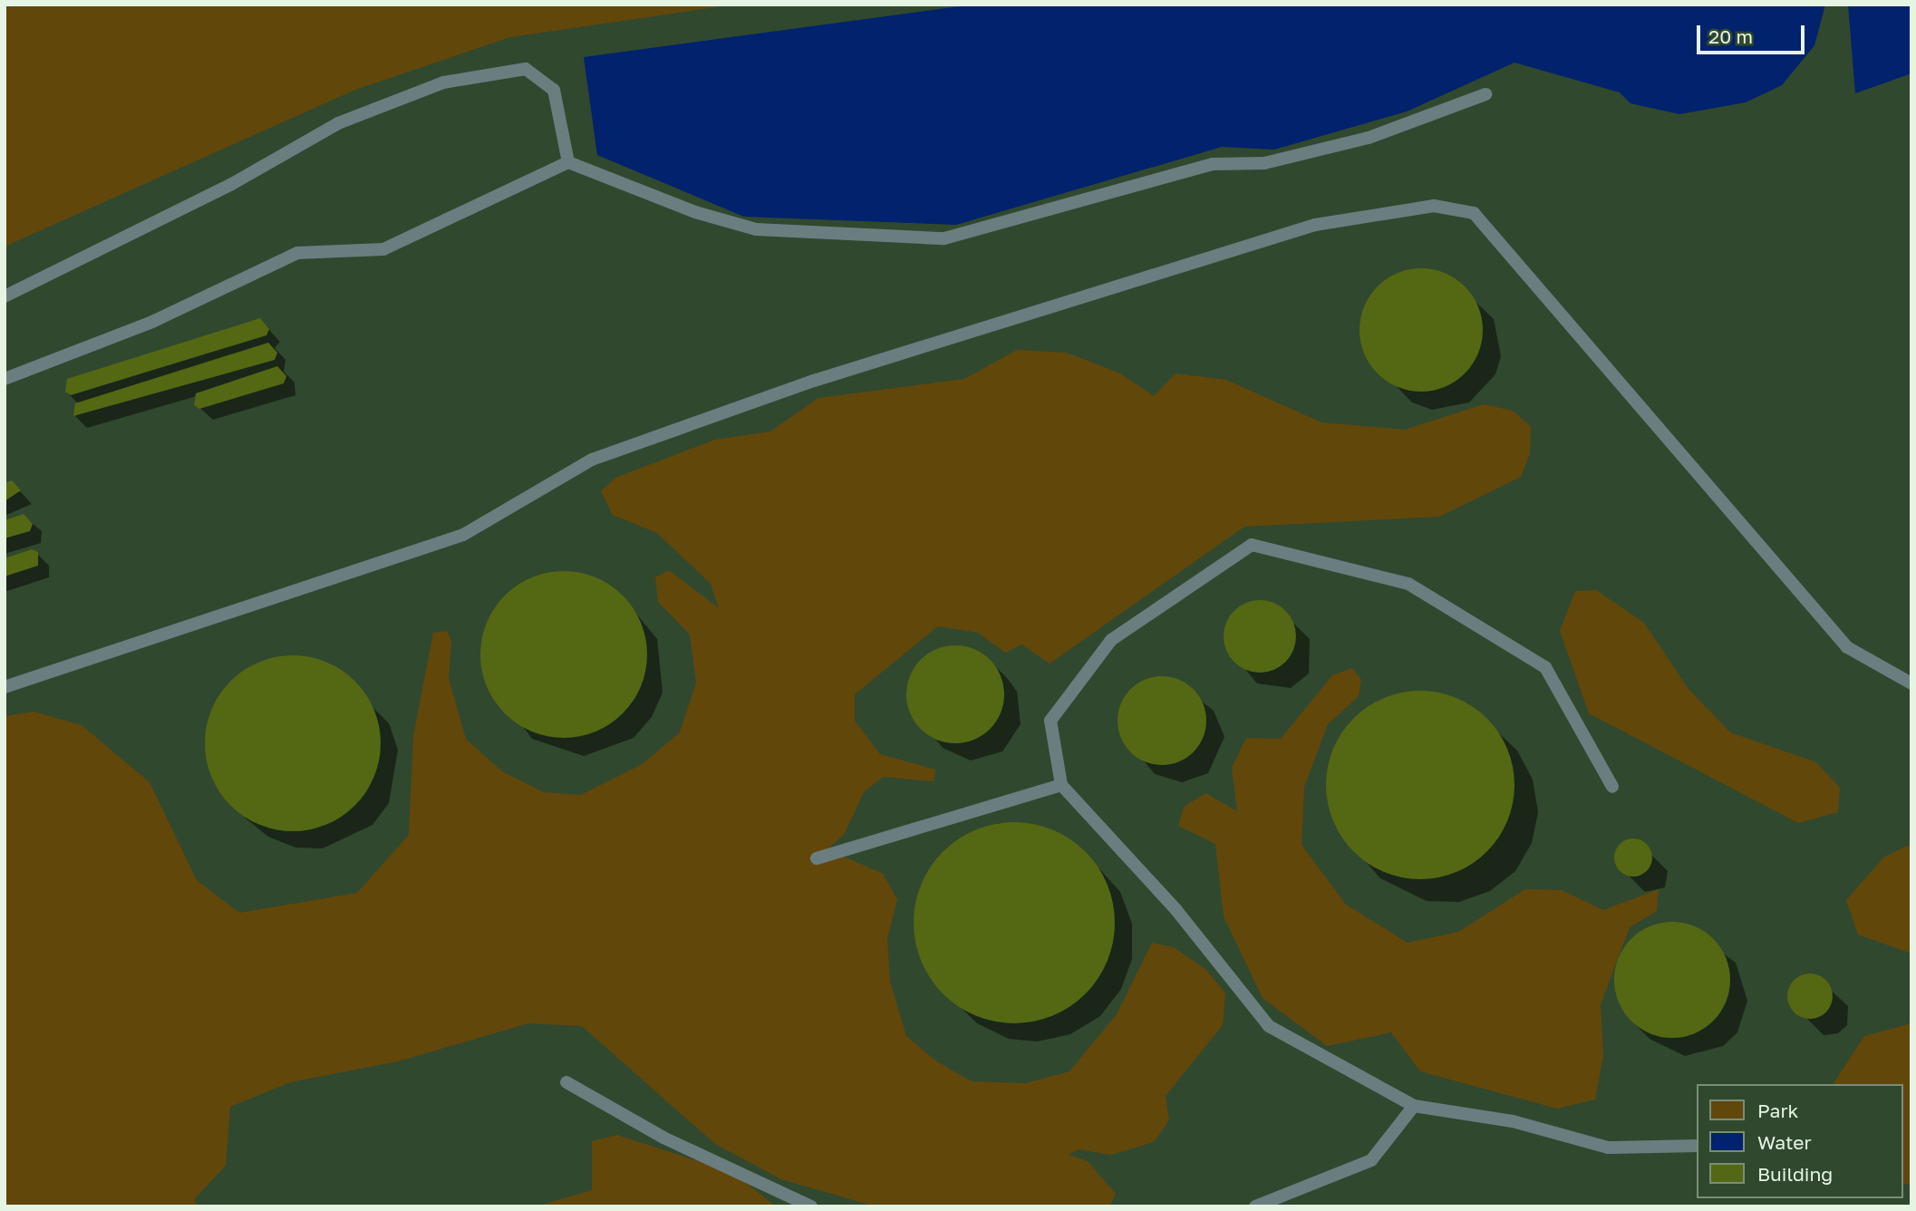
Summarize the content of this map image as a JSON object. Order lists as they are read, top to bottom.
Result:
{
  "legend": ["Park", "Water", "Building"],
  "scale_bar": "20 m"
}
